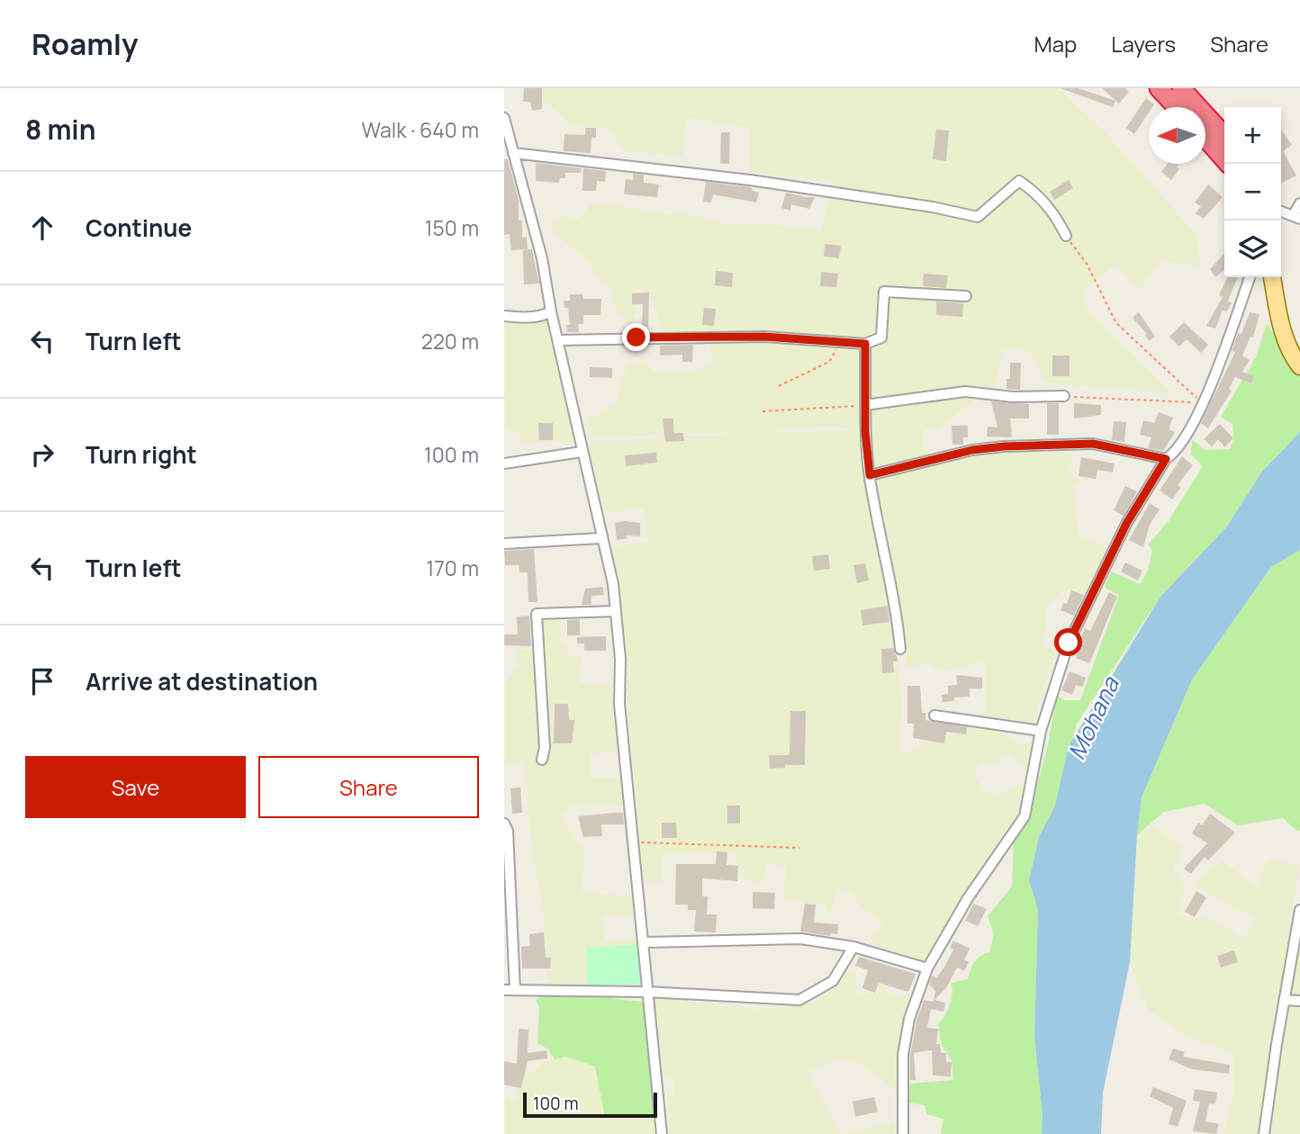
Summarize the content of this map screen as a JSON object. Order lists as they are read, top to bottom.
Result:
{
  "water": ["Mohana"],
  "scale_bar": "100 m",
  "north": "left",
  "page": {
    "header": "Roamly",
    "nav": ["Map", "Layers", "Share"],
    "heading": ["8 min", "Walk · 640 m"],
    "map_buttons": ["+", "−"],
    "list": [
      ["Continue", "150 m"],
      ["Turn left", "220 m"],
      ["Turn right", "100 m"],
      ["Turn left", "170 m"],
      "Arrive at destination"
    ],
    "buttons": ["Save", "Share"],
    "scale": "100 m"
  }
}
